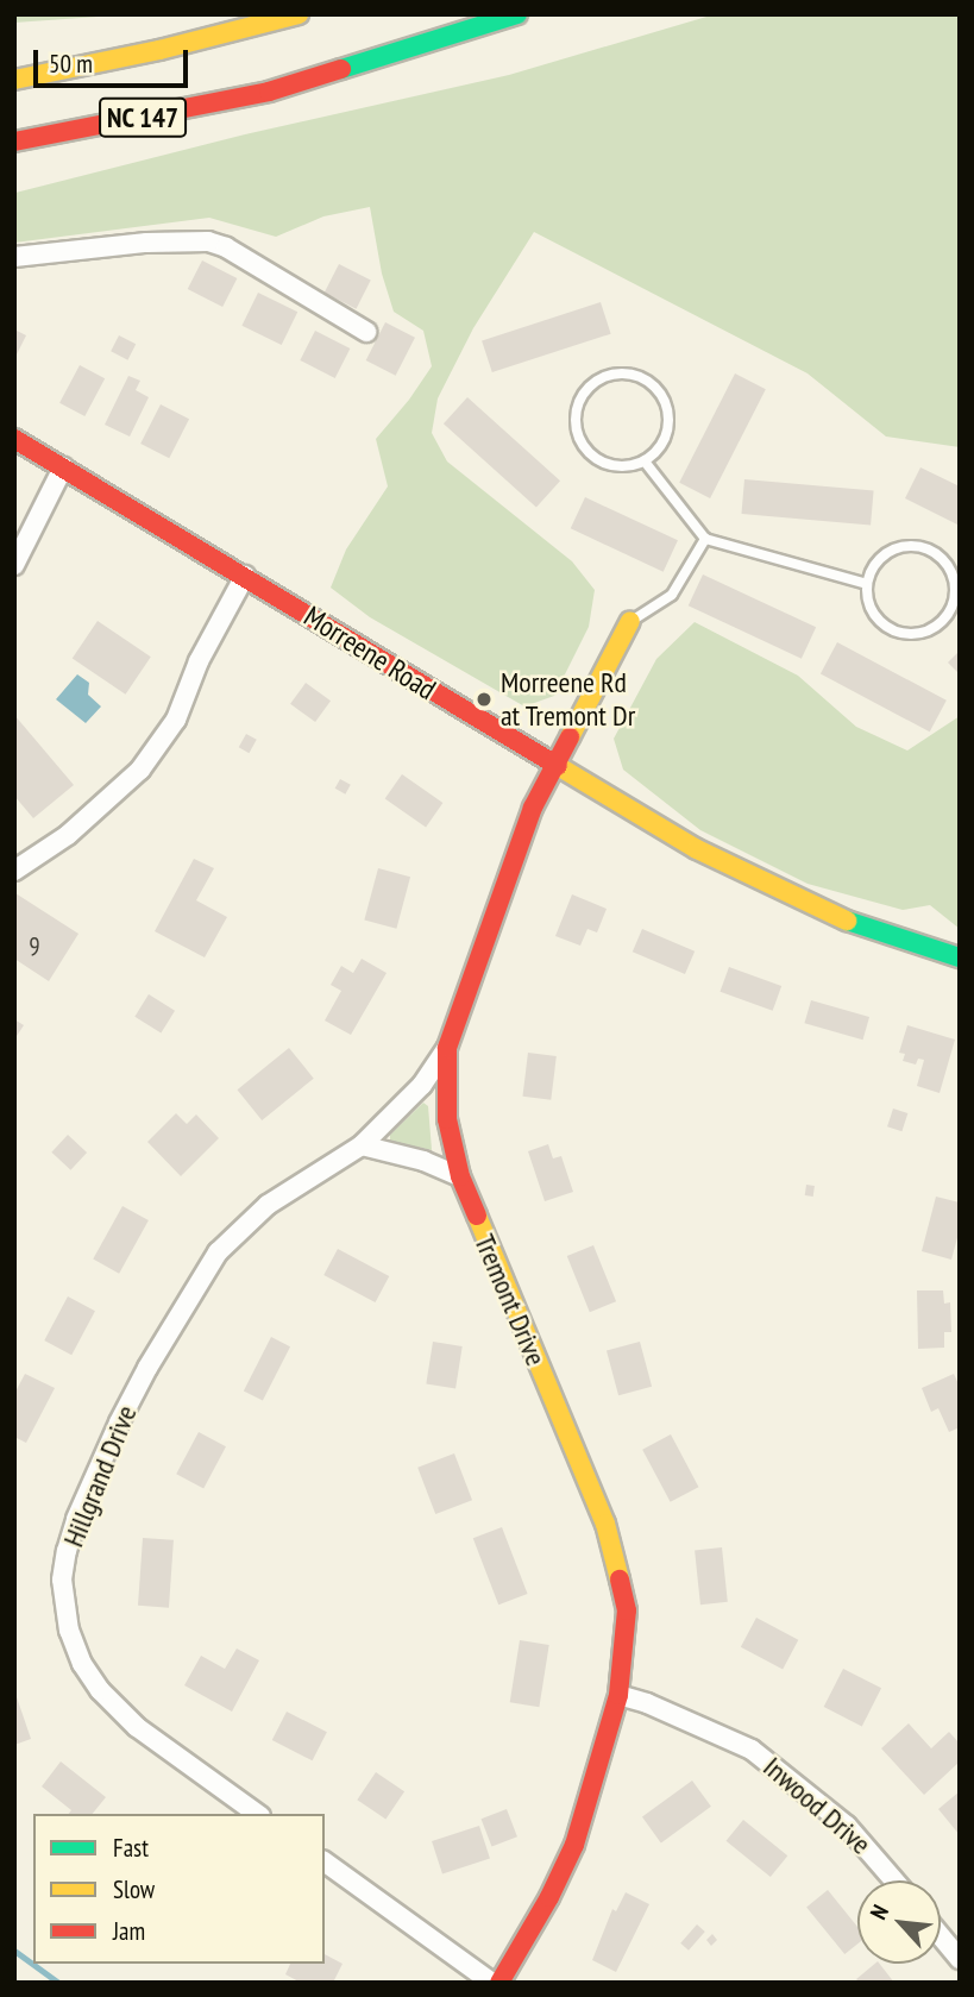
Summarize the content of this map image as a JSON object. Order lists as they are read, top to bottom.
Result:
{
  "streets": {
    "main road": ["NC 147", "Morreene Road", "Tremont Drive"],
    "street": ["Hillgrand Drive", "Inwood Drive"]
  },
  "crossings": [
    ["Morreene Road", "Tremont Drive"],
    ["Tremont Drive", "Hillgrand Drive"],
    ["Tremont Drive", "Inwood Drive"]
  ],
  "places": ["Morreene Rd at Tremont Dr"],
  "house_numbers": ["9"],
  "legend": ["Fast", "Slow", "Jam"],
  "scale_bar": "50 m",
  "north": "top left"
}
